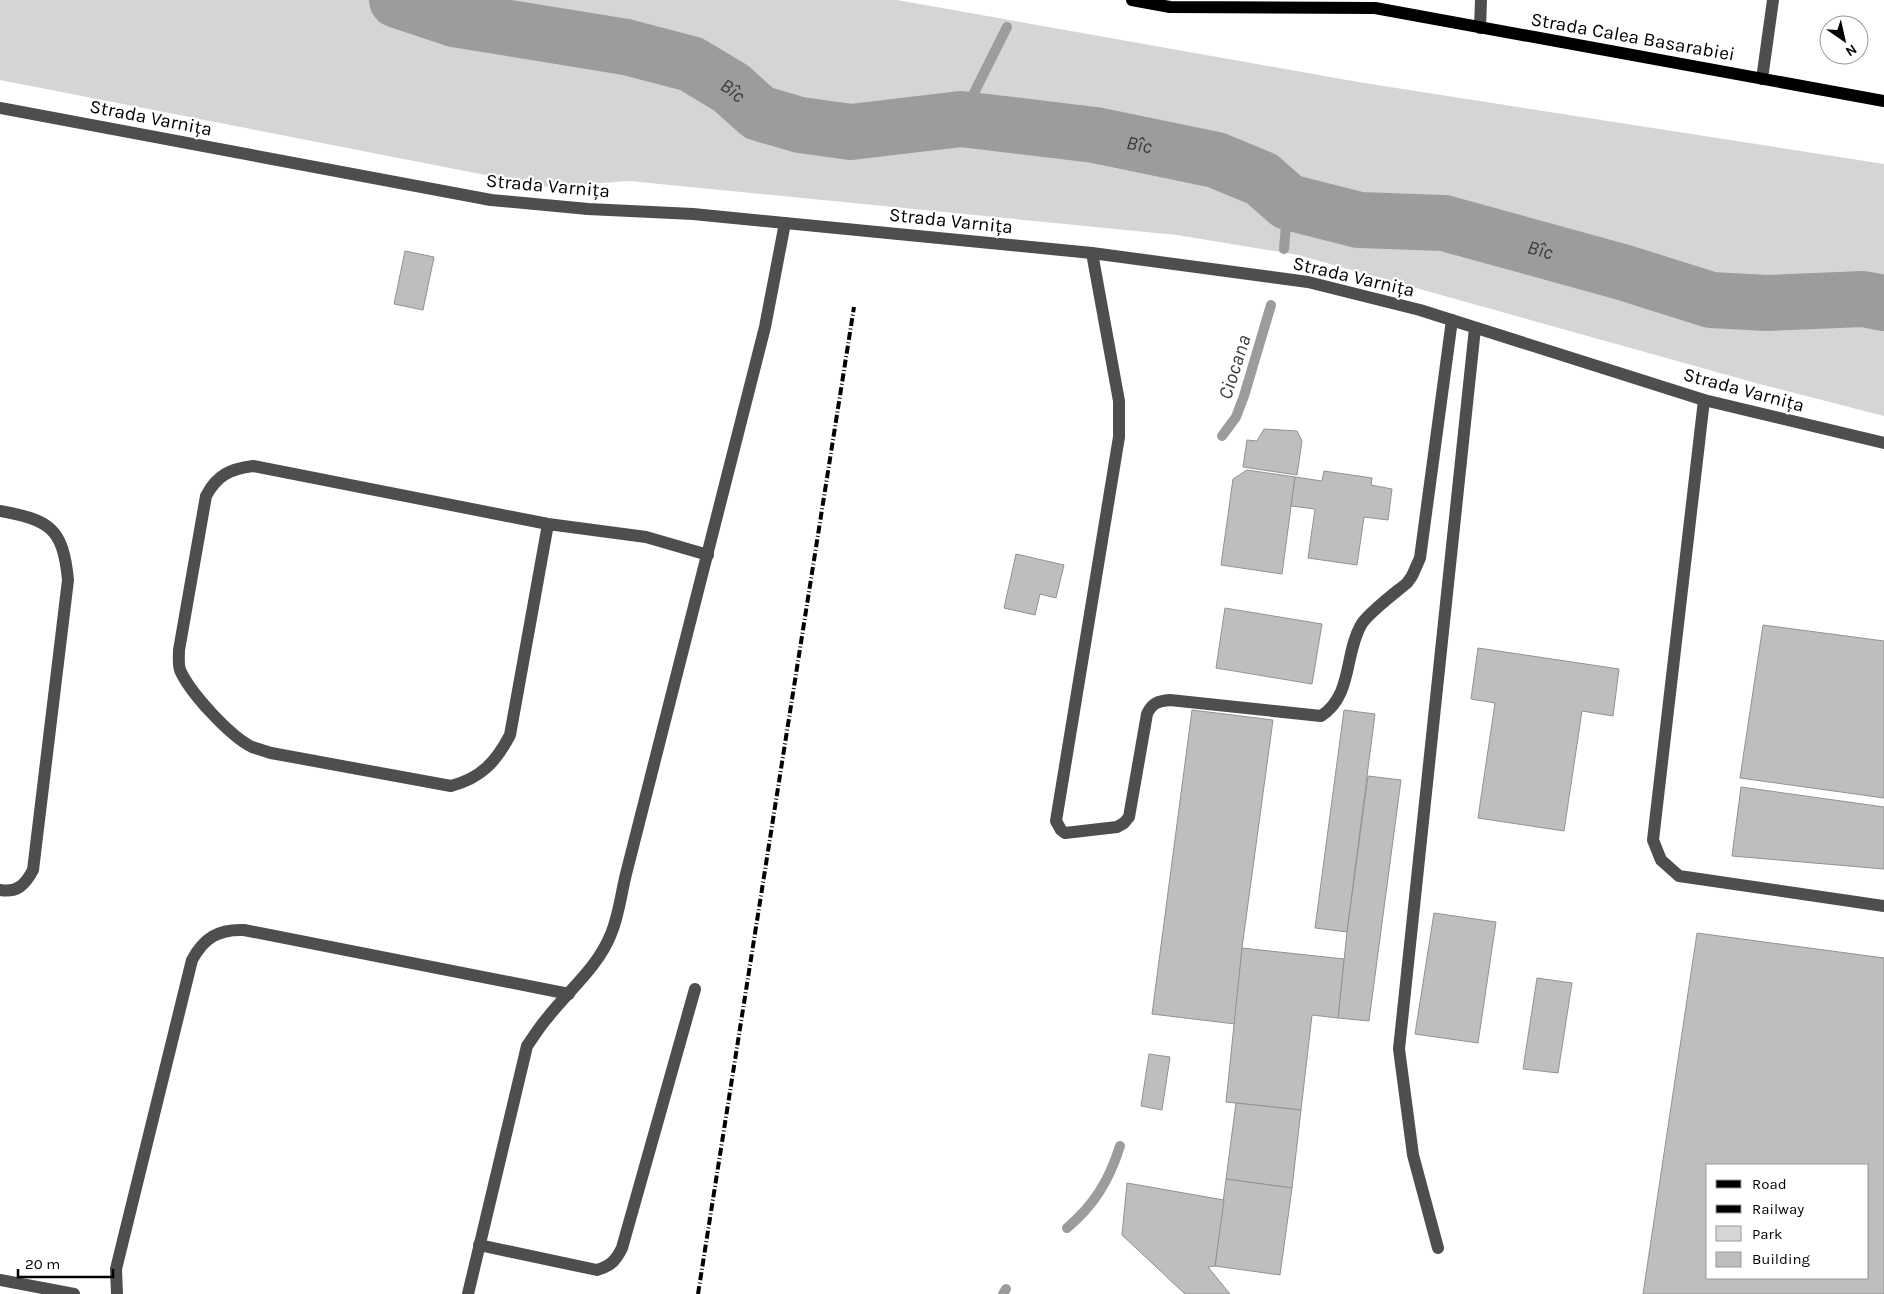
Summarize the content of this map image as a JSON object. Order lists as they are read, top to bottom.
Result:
{
  "streets": {
    "main road": ["Strada Calea Basarabiei"],
    "street": ["Strada Varnița"]
  },
  "water": ["Bîc", "Ciocana"],
  "legend": [
    "Road",
    "Railway",
    "Park",
    "Building"
  ],
  "scale_bar": "20 m",
  "north": "bottom right"
}
